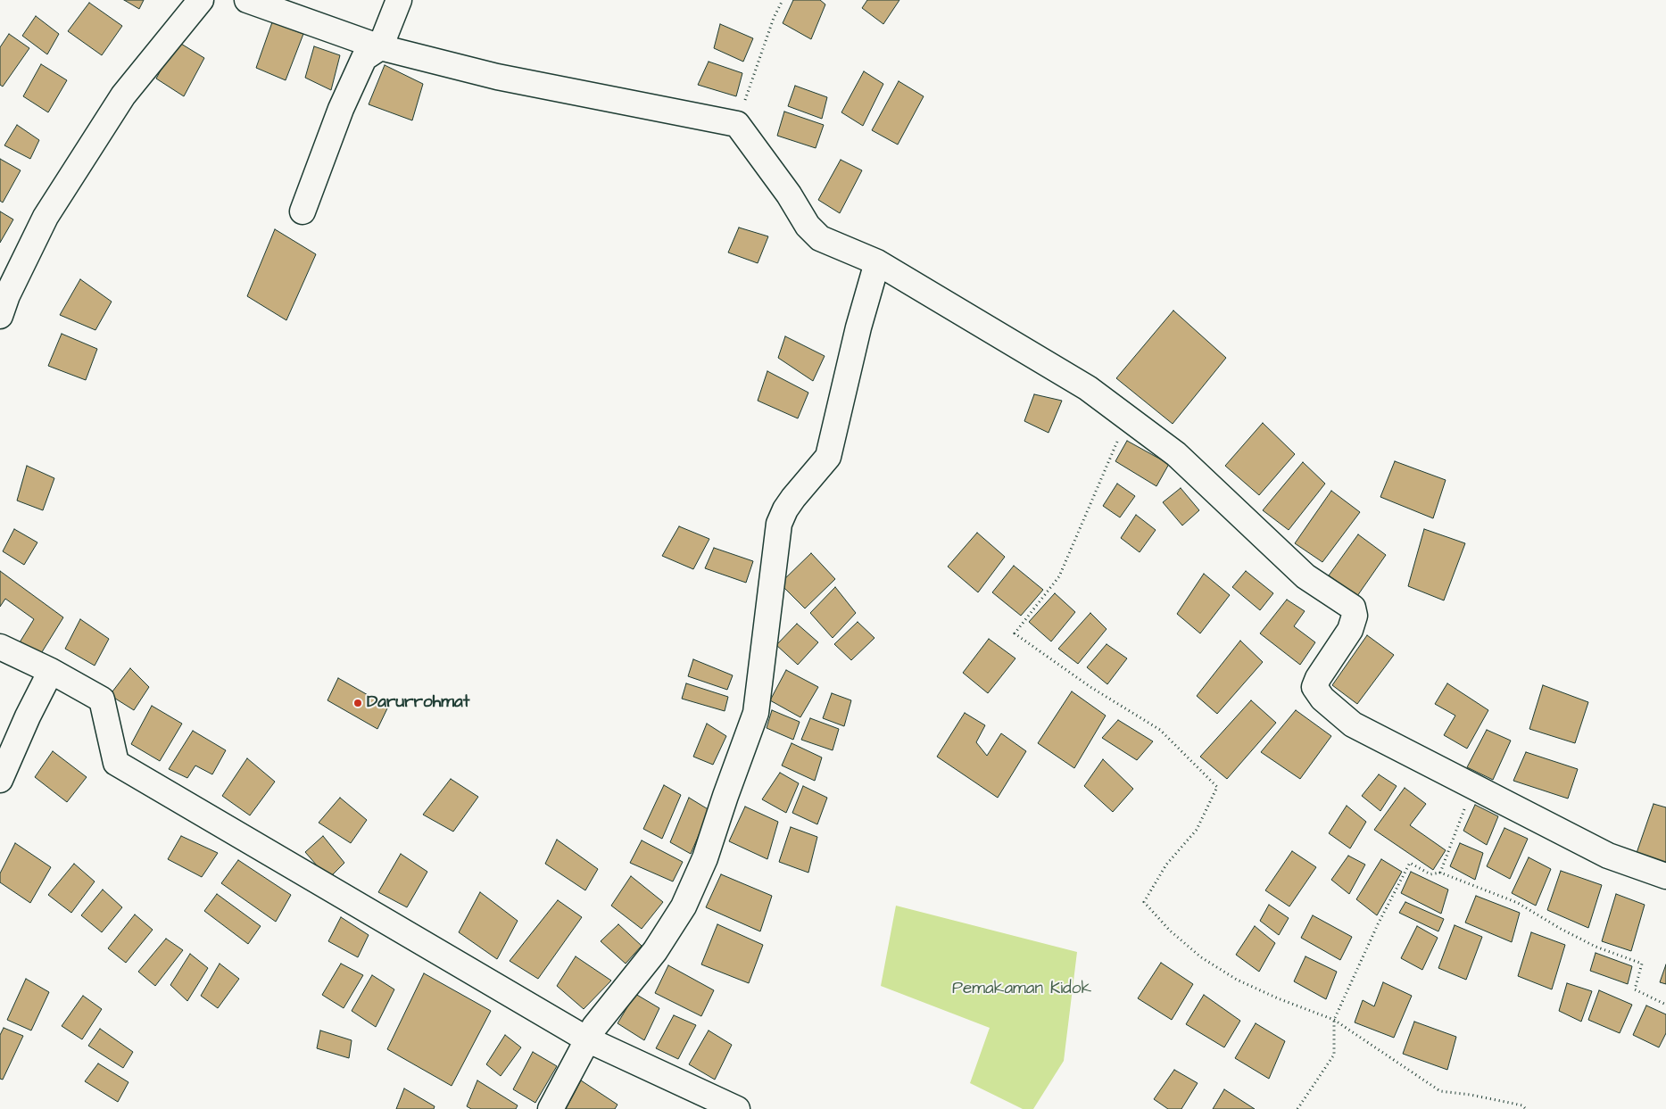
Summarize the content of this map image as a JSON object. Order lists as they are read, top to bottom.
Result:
{
  "parks": ["Pemakaman Kidok"],
  "places": ["Darurrohmat"]
}
